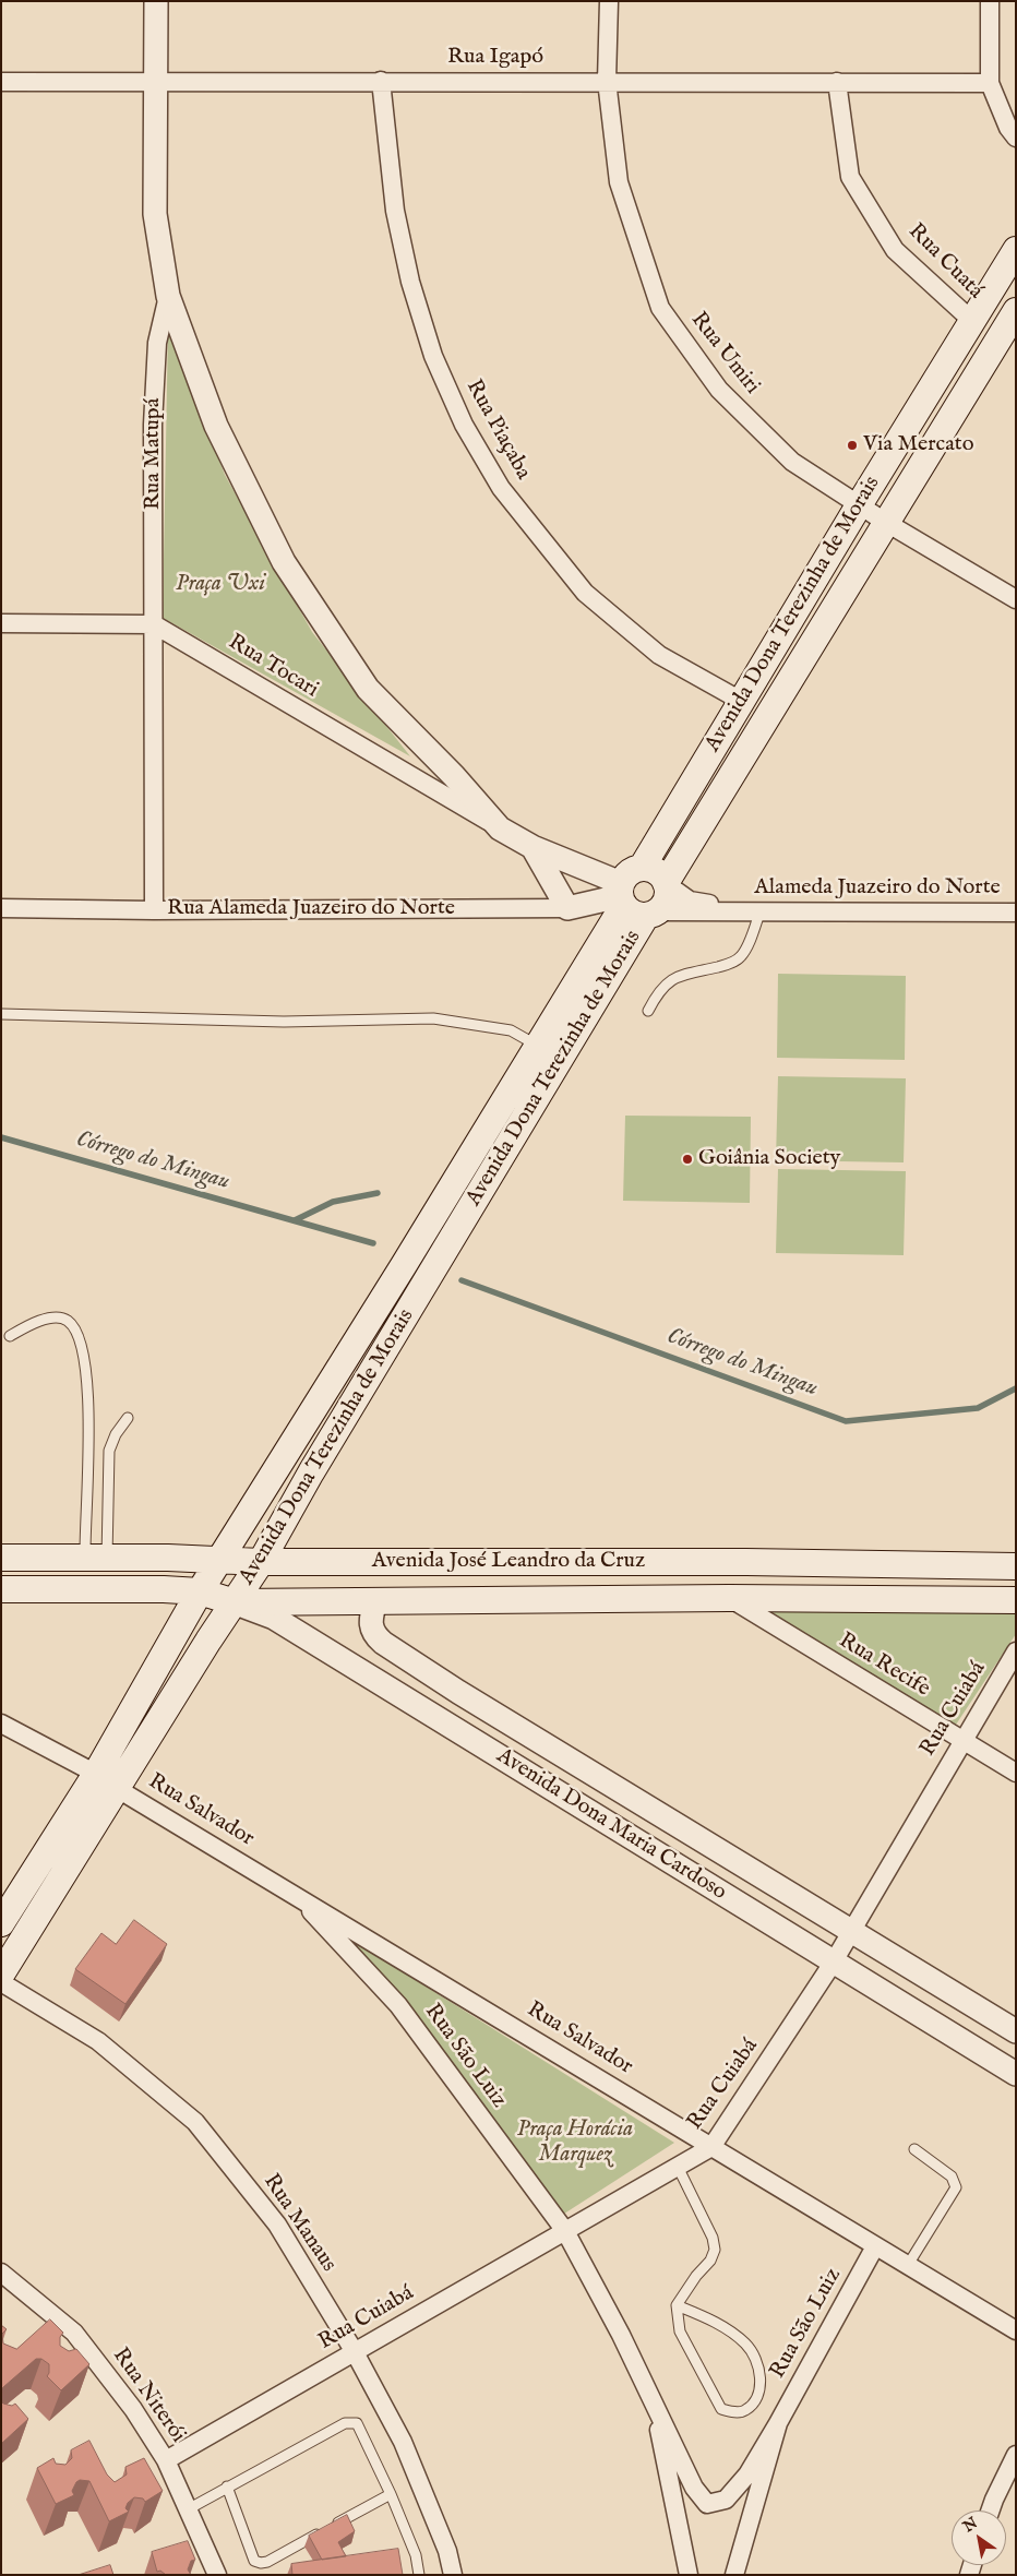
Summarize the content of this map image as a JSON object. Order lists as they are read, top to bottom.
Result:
{
  "streets": {
    "main road": ["Avenida Dona Terezinha de Morais", "Avenida José Leandro da Cruz", "Avenida Dona Maria Cardoso"],
    "street": [
      "Rua Igapó",
      "Rua Cuatá",
      "Rua Umiri",
      "Rua Piaçaba",
      "Rua Matupá",
      "Rua Tocari",
      "Alameda Juazeiro do Norte",
      "Rua Alameda Juazeiro do Norte",
      "Rua Recife",
      "Rua Cuiabá",
      "Rua Salvador",
      "Rua São Luiz",
      "Rua Manaus",
      "Rua Niterói"
    ]
  },
  "crossings": [
    ["Rua Igapó", "Rua Cuatá"],
    ["Rua Igapó", "Rua Umiri"],
    ["Rua Igapó", "Rua Piaçaba"],
    ["Rua Igapó", "Rua Matupá"],
    ["Rua Cuatá", "Avenida Dona Terezinha de Morais"],
    ["Rua Umiri", "Avenida Dona Terezinha de Morais"],
    ["Rua Piaçaba", "Avenida Dona Terezinha de Morais"],
    ["Rua Matupá", "Rua Tocari"],
    ["Rua Matupá", "Rua Alameda Juazeiro do Norte"],
    ["Avenida Dona Terezinha de Morais", "Alameda Juazeiro do Norte"],
    ["Avenida Dona Terezinha de Morais", "Rua Alameda Juazeiro do Norte"],
    ["Avenida Dona Terezinha de Morais", "Avenida José Leandro da Cruz"],
    ["Avenida Dona Terezinha de Morais", "Rua Salvador"],
    ["Avenida Dona Terezinha de Morais", "Avenida Dona Maria Cardoso"],
    ["Alameda Juazeiro do Norte", "Rua Alameda Juazeiro do Norte"],
    ["Avenida José Leandro da Cruz", "Rua Recife"],
    ["Avenida José Leandro da Cruz", "Avenida Dona Maria Cardoso"],
    ["Rua Recife", "Rua Cuiabá"],
    ["Rua Cuiabá", "Rua Salvador"],
    ["Rua Cuiabá", "Avenida Dona Maria Cardoso"],
    ["Rua Cuiabá", "Rua São Luiz"],
    ["Rua Cuiabá", "Rua Manaus"],
    ["Rua Cuiabá", "Rua Niterói"],
    ["Rua Salvador", "Rua São Luiz"]
  ],
  "water": ["Córrego do Mingau"],
  "parks": ["Praça Uxi", "Praça Horácia Marquez"],
  "places": ["Via Mercato", "Goiânia Society"],
  "north": "top left"
}
